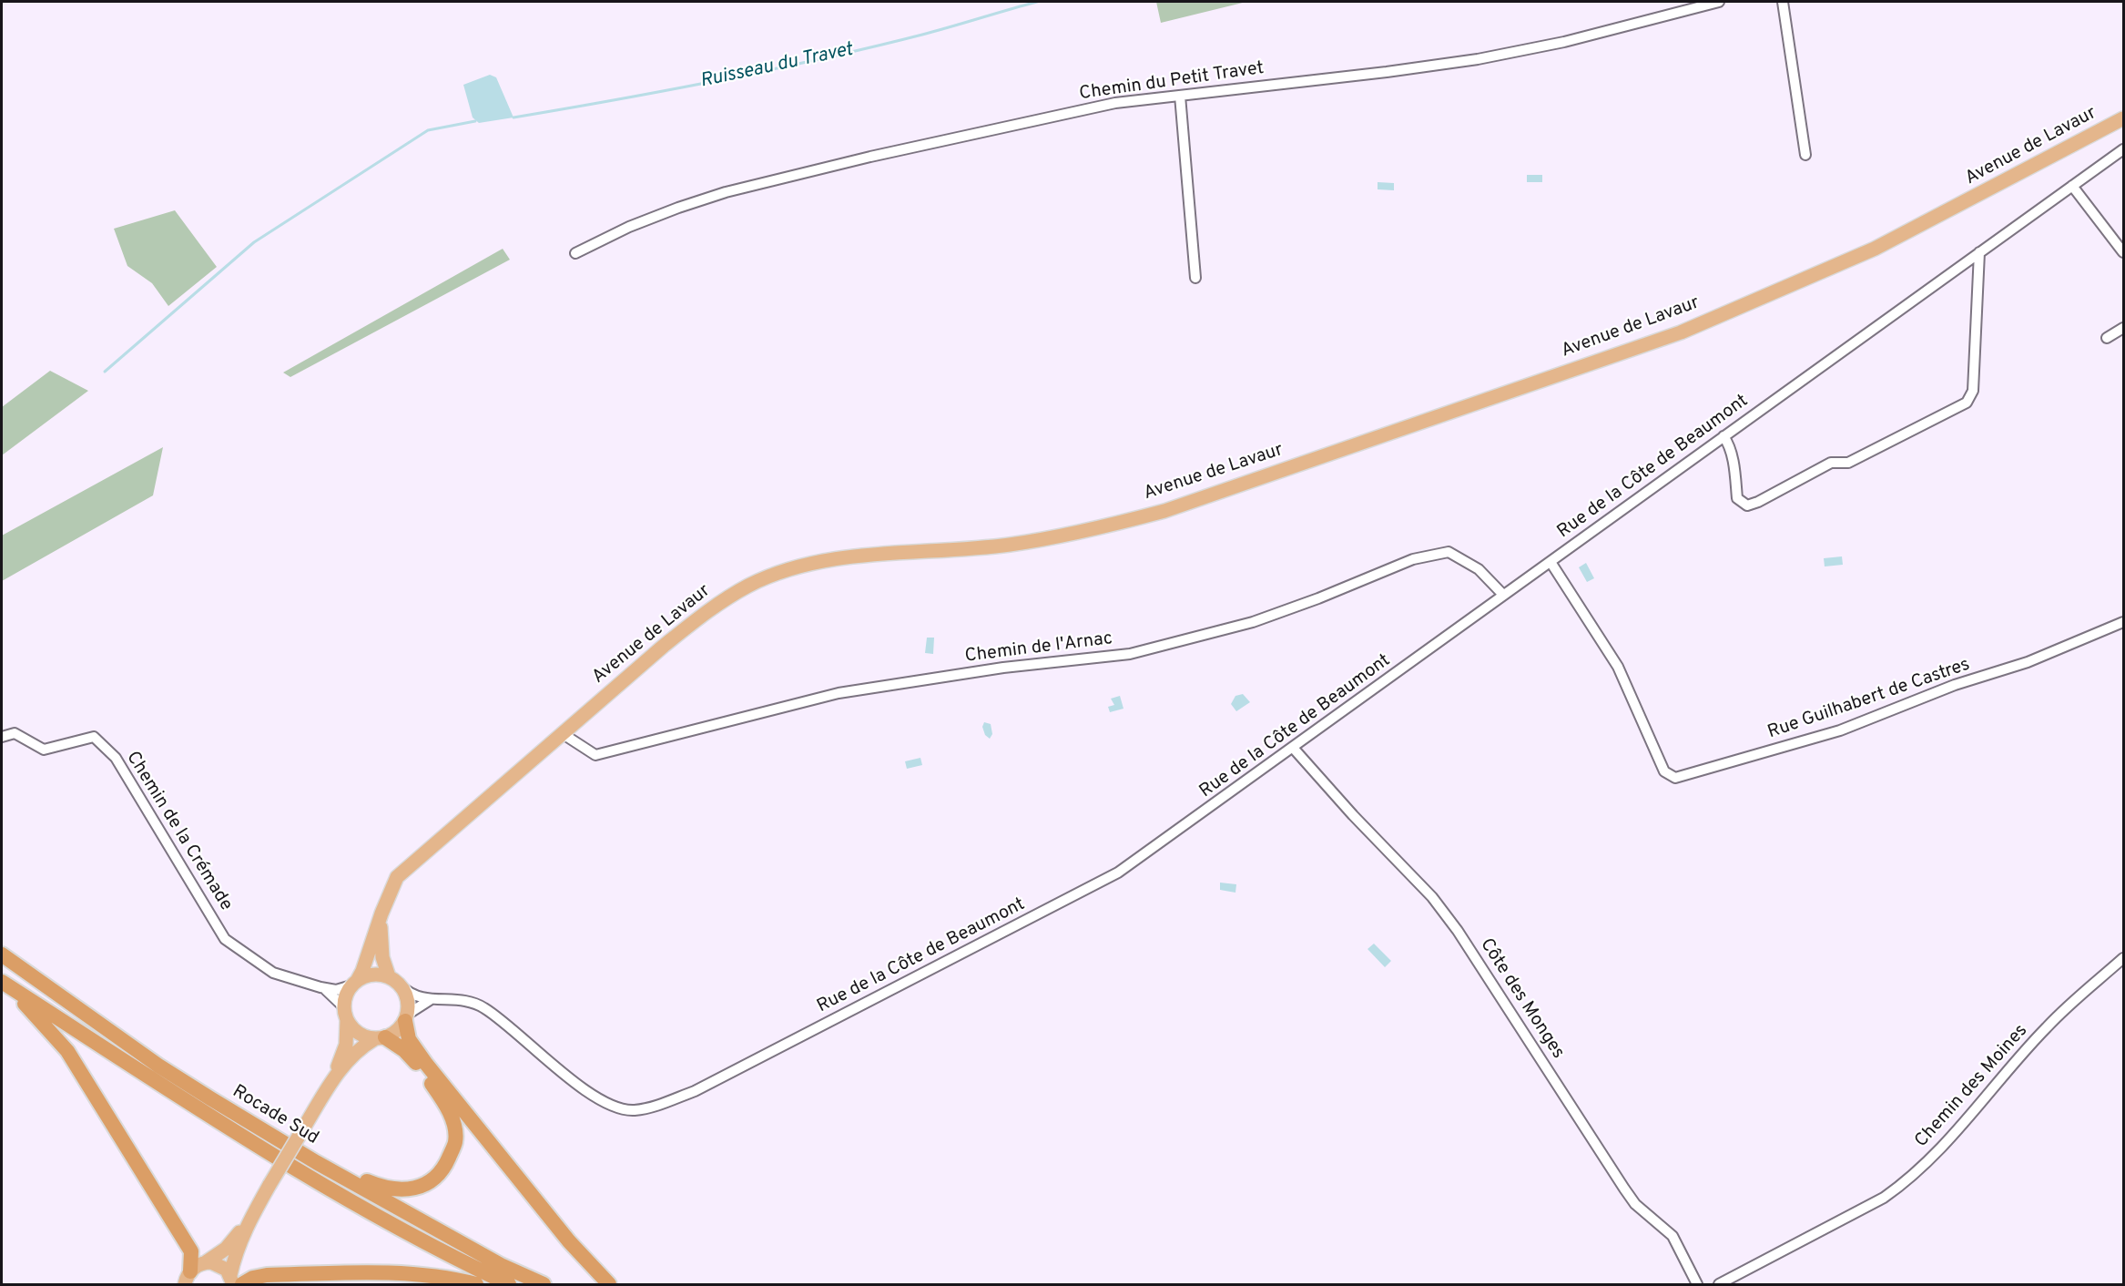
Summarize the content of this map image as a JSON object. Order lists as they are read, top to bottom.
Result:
{
  "streets": {
    "highway": ["Rocade Sud"],
    "main road": ["Avenue de Lavaur"],
    "street": [
      "Chemin du Petit Travet",
      "Rue de la Côte de Beaumont",
      "Chemin de l'Arnac",
      "Rue Guilhabert de Castres",
      "Chemin de la Crémade",
      "Côte des Monges",
      "Chemin des Moines"
    ]
  },
  "crossings": [
    ["Avenue de Lavaur", "Rue de la Côte de Beaumont"],
    ["Avenue de Lavaur", "Chemin de l'Arnac"],
    ["Rue de la Côte de Beaumont", "Chemin de l'Arnac"],
    ["Rue de la Côte de Beaumont", "Rue Guilhabert de Castres"],
    ["Rue de la Côte de Beaumont", "Côte des Monges"]
  ],
  "water": ["Ruisseau du Travet"]
}
